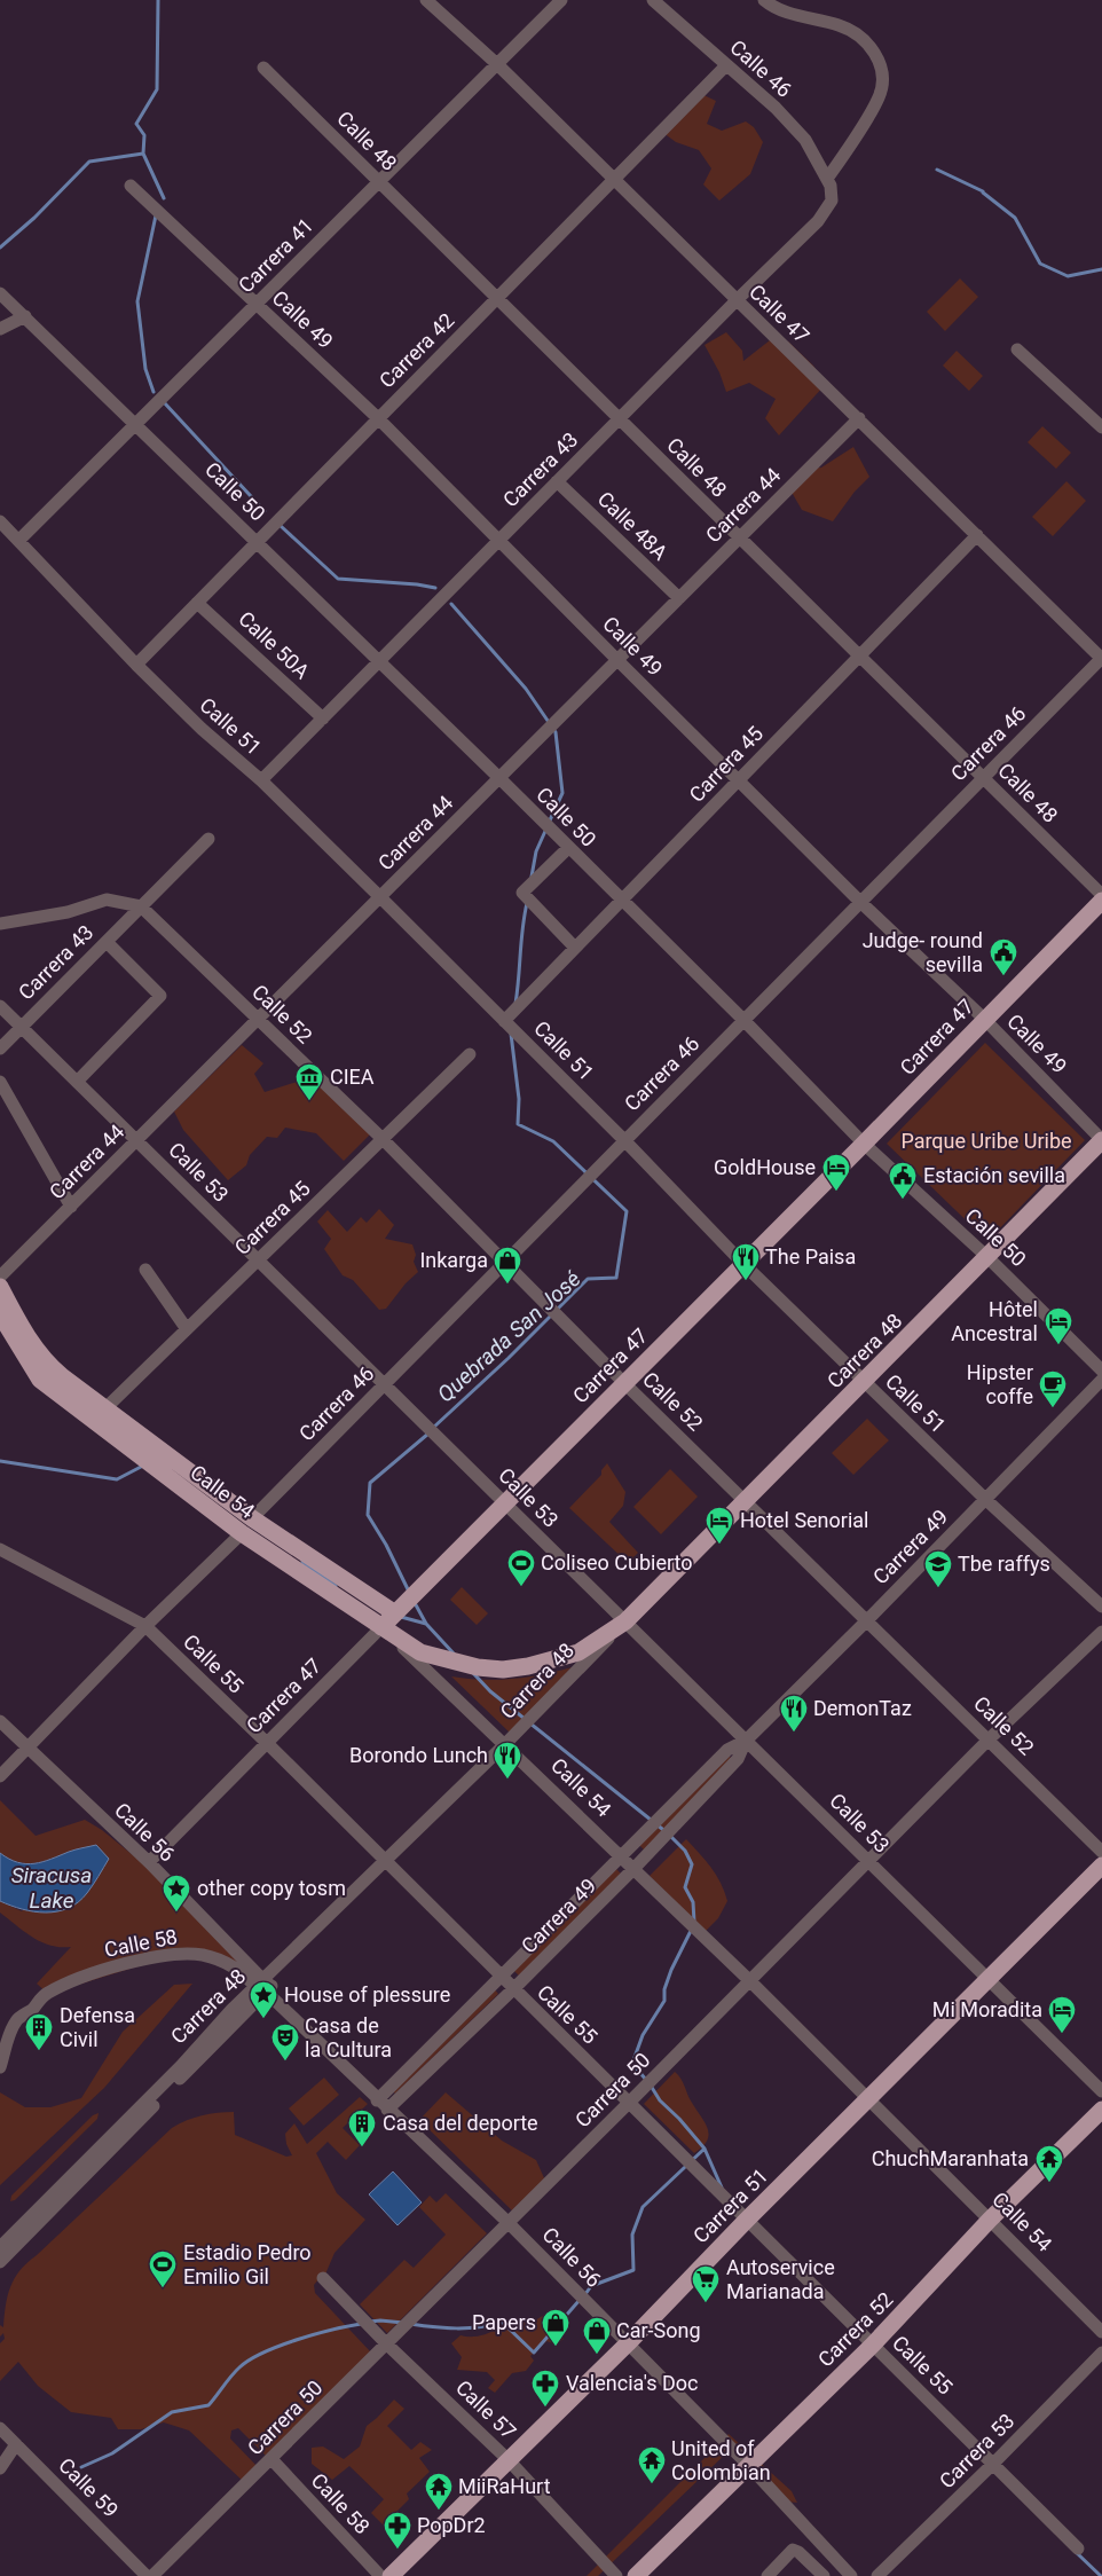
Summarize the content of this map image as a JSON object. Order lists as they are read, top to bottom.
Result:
{
  "streets": {
    "main road": [
      "Carrera 47",
      "Carrera 48",
      "Calle 54",
      "Carrera 51",
      "Carrera 52"
    ],
    "street": [
      "Calle 46",
      "Calle 48",
      "Carrera 41",
      "Calle 47",
      "Calle 49",
      "Carrera 42",
      "Carrera 43",
      "Calle 50",
      "Carrera 44",
      "Calle 48A",
      "Calle 50A",
      "Calle 51",
      "Carrera 46",
      "Carrera 45",
      "Calle 52",
      "Calle 53",
      "Carrera 49",
      "Calle 55",
      "Calle 56",
      "Calle 58",
      "Carrera 50",
      "Calle 57",
      "Carrera 53",
      "Calle 59"
    ]
  },
  "crossings": [
    ["Calle 46", "Carrera 42"],
    ["Calle 46", "Carrera 43"],
    ["Calle 48", "Carrera 41"],
    ["Calle 48", "Carrera 42"],
    ["Calle 48", "Carrera 43"],
    ["Calle 48", "Carrera 44"],
    ["Calle 48", "Carrera 46"],
    ["Calle 48", "Carrera 45"],
    ["Carrera 41", "Calle 47"],
    ["Carrera 41", "Calle 49"],
    ["Carrera 41", "Calle 50"],
    ["Carrera 41", "Calle 51"],
    ["Calle 47", "Carrera 42"],
    ["Calle 47", "Carrera 43"],
    ["Calle 47", "Carrera 44"],
    ["Calle 47", "Carrera 46"],
    ["Calle 47", "Carrera 45"],
    ["Calle 49", "Carrera 42"],
    ["Calle 49", "Carrera 43"],
    ["Calle 49", "Carrera 44"],
    ["Calle 49", "Carrera 46"],
    ["Calle 49", "Carrera 45"],
    ["Calle 49", "Carrera 47"],
    ["Calle 49", "Carrera 48"],
    ["Carrera 42", "Calle 50"],
    ["Carrera 42", "Calle 50A"],
    ["Carrera 42", "Calle 51"],
    ["Carrera 43", "Calle 50"],
    ["Carrera 43", "Calle 48A"],
    ["Carrera 43", "Calle 50A"],
    ["Carrera 43", "Calle 51"],
    ["Carrera 43", "Calle 52"],
    ["Carrera 43", "Calle 53"],
    ["Calle 50", "Carrera 44"],
    ["Calle 50", "Carrera 46"],
    ["Calle 50", "Carrera 45"],
    ["Calle 50", "Carrera 47"],
    ["Calle 50", "Carrera 48"],
    ["Carrera 44", "Calle 48A"],
    ["Carrera 44", "Calle 51"],
    ["Carrera 44", "Calle 52"],
    ["Carrera 44", "Calle 53"],
    ["Calle 51", "Carrera 46"],
    ["Calle 51", "Carrera 45"],
    ["Calle 51", "Carrera 47"],
    ["Calle 51", "Carrera 48"],
    ["Calle 51", "Carrera 49"],
    ["Carrera 46", "Calle 52"],
    ["Carrera 46", "Calle 53"],
    ["Carrera 46", "Calle 54"],
    ["Carrera 45", "Calle 52"],
    ["Carrera 45", "Calle 53"],
    ["Carrera 45", "Calle 54"],
    ["Calle 52", "Carrera 47"],
    ["Calle 52", "Carrera 48"],
    ["Calle 52", "Carrera 49"],
    ["Calle 52", "Carrera 50"],
    ["Carrera 47", "Calle 53"],
    ["Carrera 47", "Calle 54"],
    ["Carrera 47", "Calle 55"],
    ["Carrera 47", "Calle 56"],
    ["Calle 53", "Carrera 48"],
    ["Calle 53", "Carrera 49"],
    ["Calle 53", "Carrera 50"],
    ["Calle 53", "Carrera 51"],
    ["Carrera 48", "Calle 54"],
    ["Carrera 48", "Calle 55"],
    ["Carrera 48", "Calle 56"],
    ["Carrera 48", "Calle 58"],
    ["Calle 54", "Carrera 49"],
    ["Calle 54", "Carrera 50"],
    ["Calle 54", "Carrera 51"],
    ["Calle 54", "Carrera 52"],
    ["Carrera 49", "Calle 55"],
    ["Carrera 49", "Calle 56"],
    ["Calle 55", "Carrera 50"],
    ["Calle 55", "Carrera 51"],
    ["Calle 55", "Carrera 52"],
    ["Calle 55", "Carrera 53"],
    ["Calle 56", "Calle 58"],
    ["Calle 56", "Carrera 50"],
    ["Calle 56", "Carrera 51"],
    ["Calle 56", "Carrera 52"],
    ["Calle 58", "Carrera 50"],
    ["Carrera 50", "Calle 57"],
    ["Carrera 51", "Calle 57"]
  ],
  "water": ["Quebrada San José", "Siracusa Lake"],
  "parks": ["Parque Uribe Uribe"],
  "places": {
    "public building": ["Judge- round sevilla", "Estación sevilla"],
    "museum": ["CIEA"],
    "hotel": [
      "GoldHouse",
      "Hôtel Ancestral",
      "Hotel Senorial",
      "Mi Moradita"
    ],
    "restaurant": ["The Paisa", "DemonTaz", "Borondo Lunch"],
    "shop": ["Inkarga", "Papers", "Car-Song"],
    "cafe": ["Hipster coffe"],
    "sports": ["Coliseo Cubierto", "Estadio Pedro Emilio Gil"],
    "school or university": ["Tbe raffys"],
    "place": ["other copy tosm", "House of plessure"],
    "building": ["Defensa Civil", "Casa del deporte"],
    "theatre": ["Casa de la Cultura"],
    "temple": ["ChuchMaranhata", "United of Colombian", "MiiRaHurt"],
    "supermarket": ["Autoservice Marianada"],
    "pharmacy": ["Valencia's Doc", "PopDr2"]
  }
}
